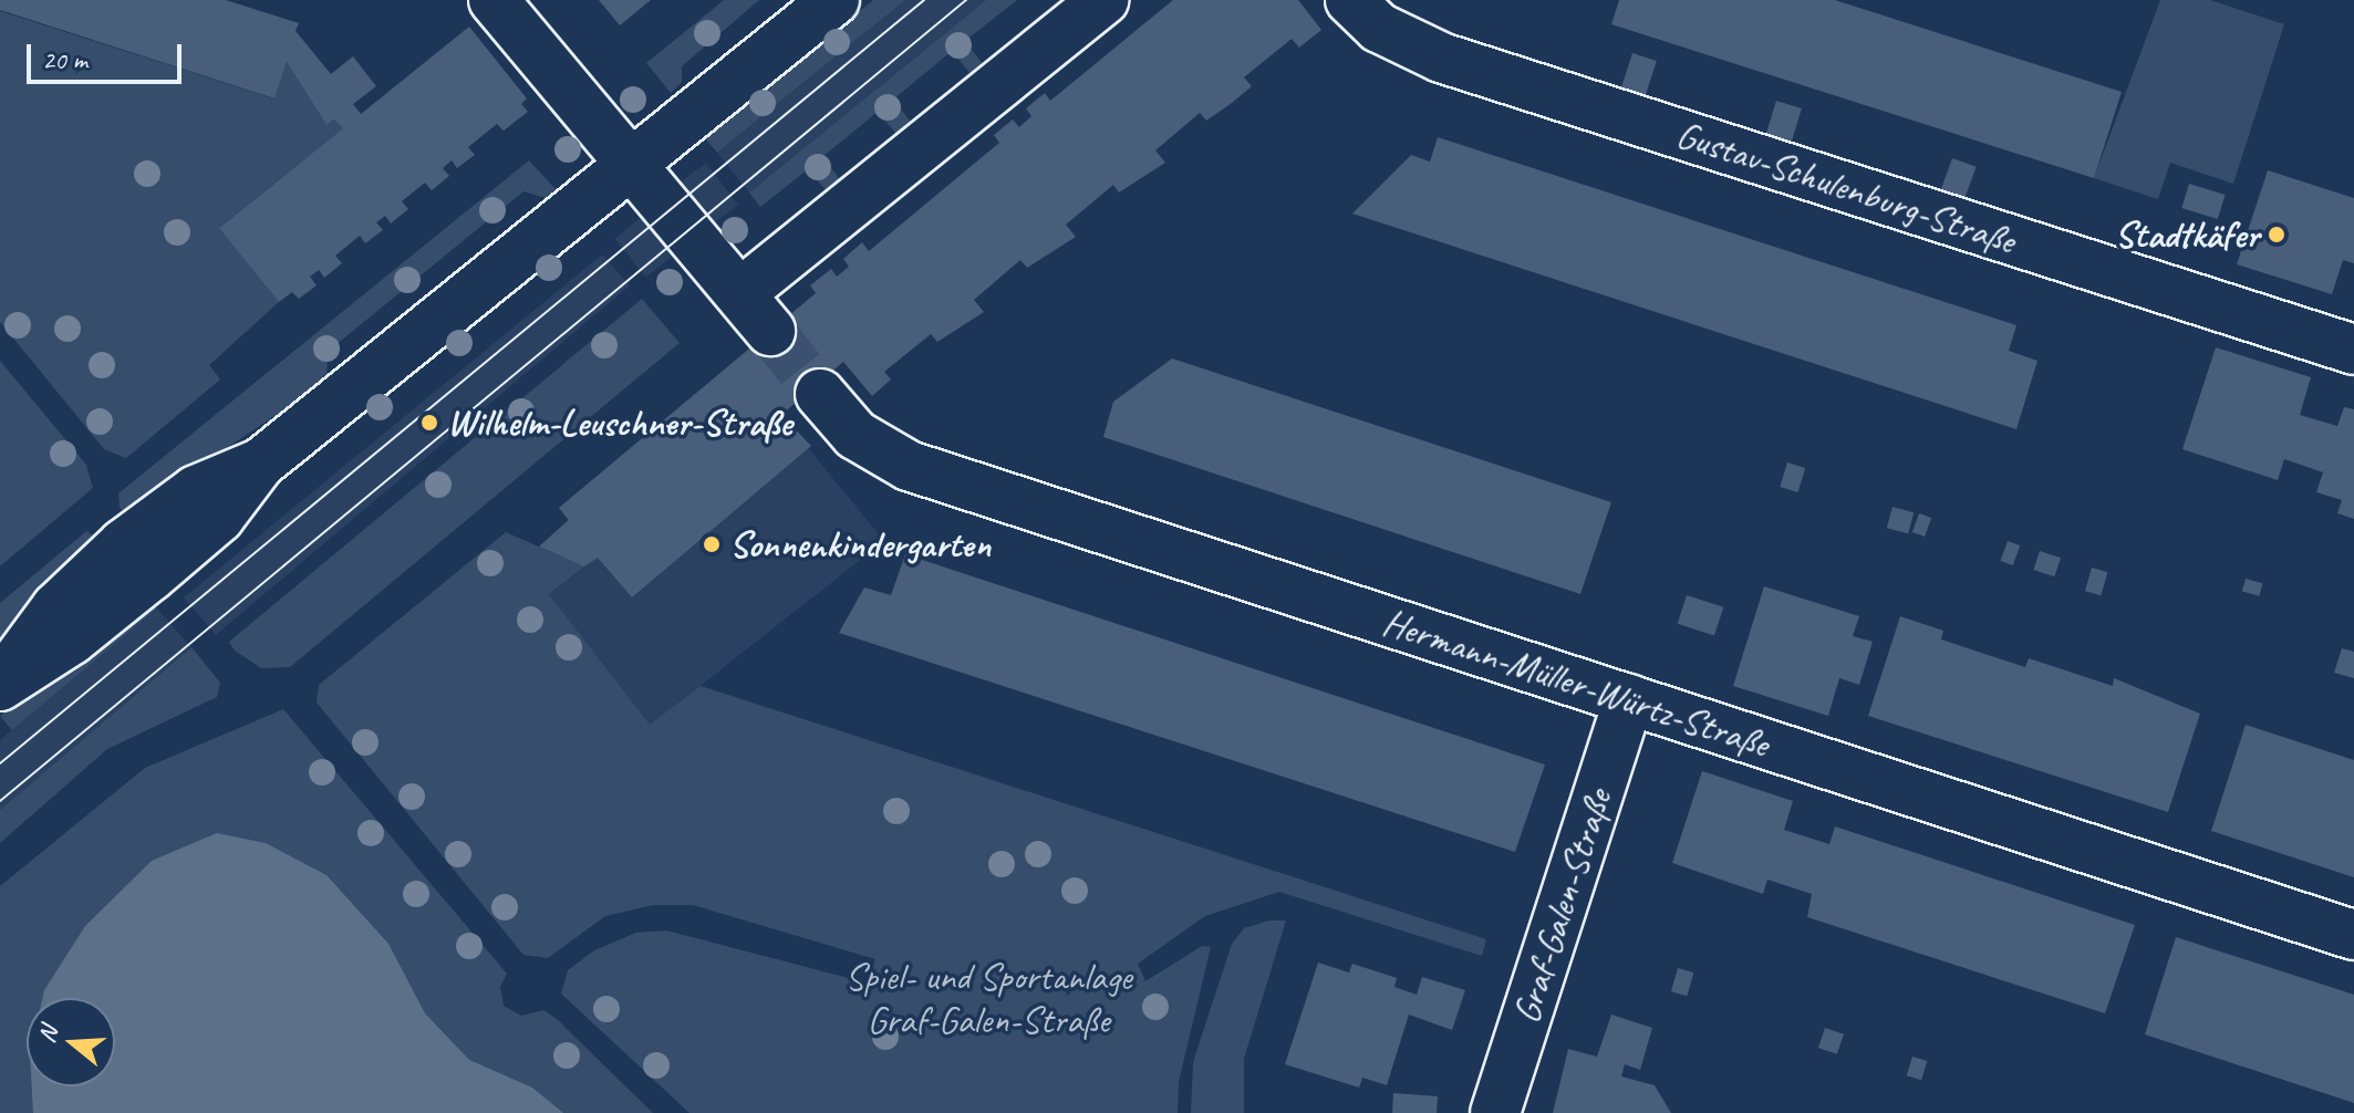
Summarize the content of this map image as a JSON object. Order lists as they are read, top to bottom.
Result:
{
  "streets": {
    "street": ["Gustav-Schulenburg-Straße", "Hermann-Müller-Würtz-Straße", "Graf-Galen-Straße"]
  },
  "crossings": [
    ["Hermann-Müller-Würtz-Straße", "Graf-Galen-Straße"]
  ],
  "parks": ["Spiel- und Sportanlage Graf-Galen-Straße"],
  "places": ["Stadtkäfer", "Wilhelm-Leuschner-Straße", "Sonnenkindergarten"],
  "scale_bar": "20 m",
  "north": "left"
}
